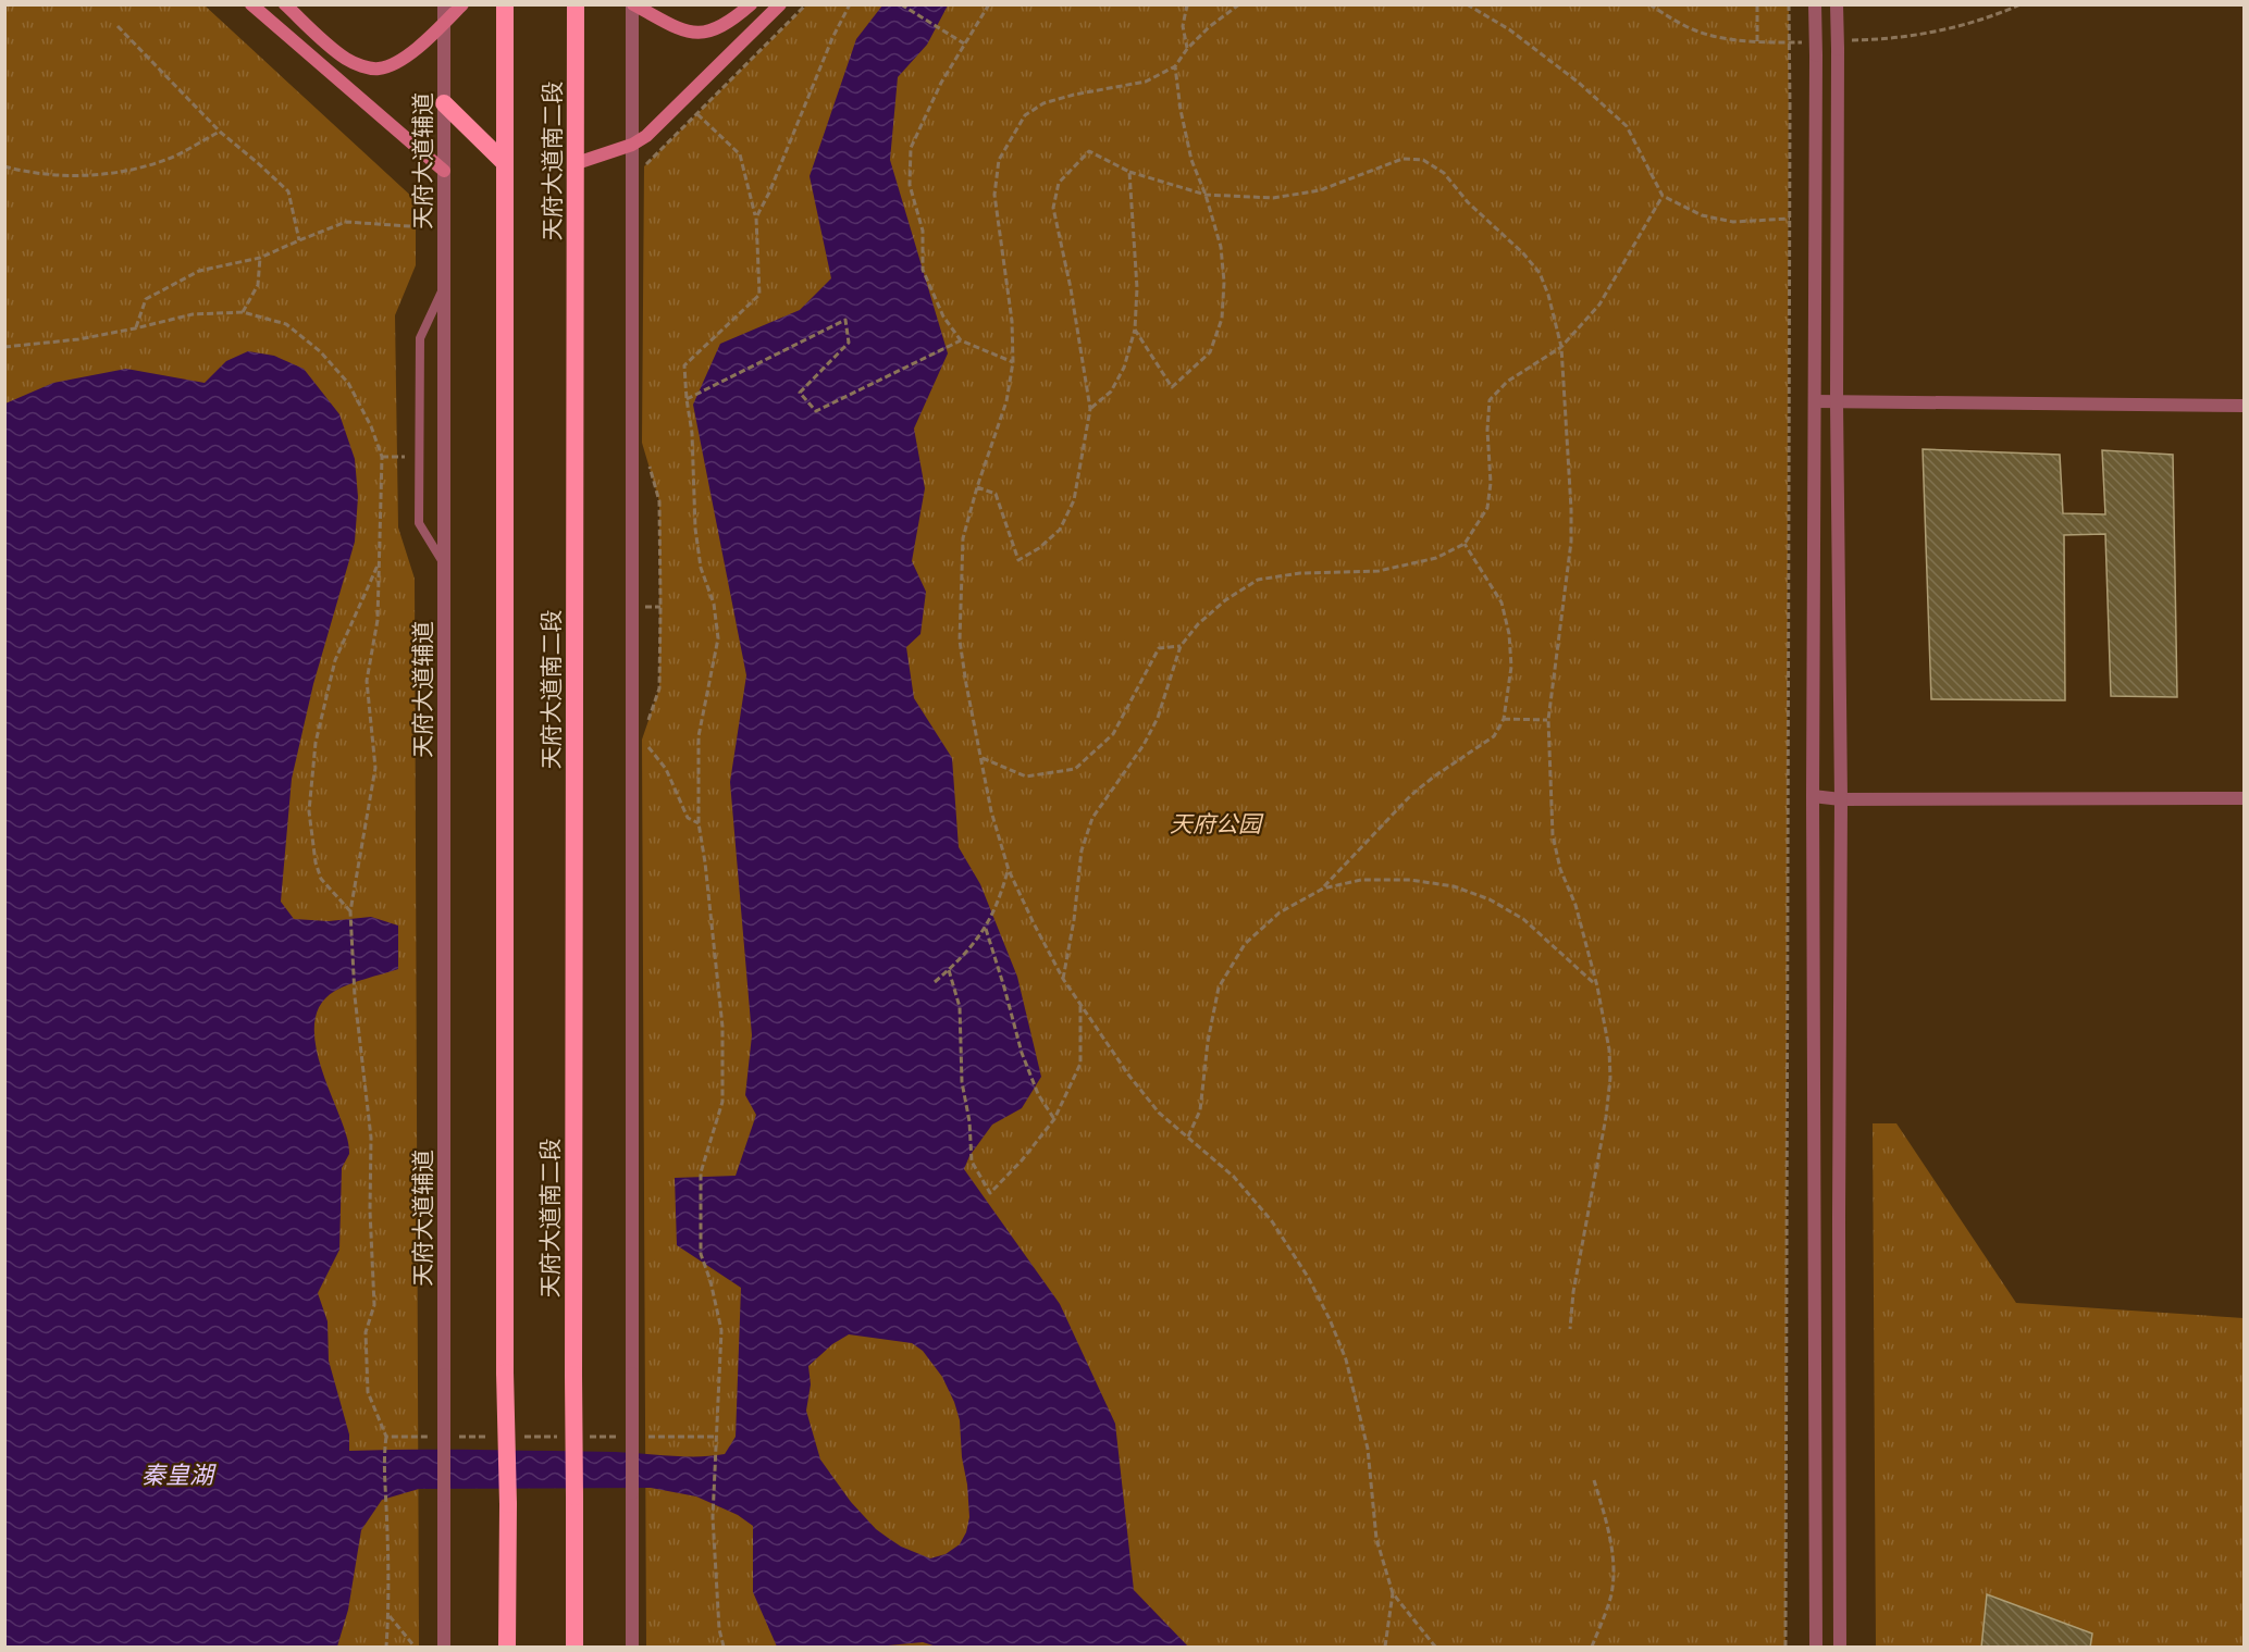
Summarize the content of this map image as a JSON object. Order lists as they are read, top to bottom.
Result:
{
  "streets": {
    "highway": ["天府大道南二段"],
    "street": ["天府大道辅道"]
  },
  "water": ["秦皇湖"],
  "parks": ["天府公园"]
}
